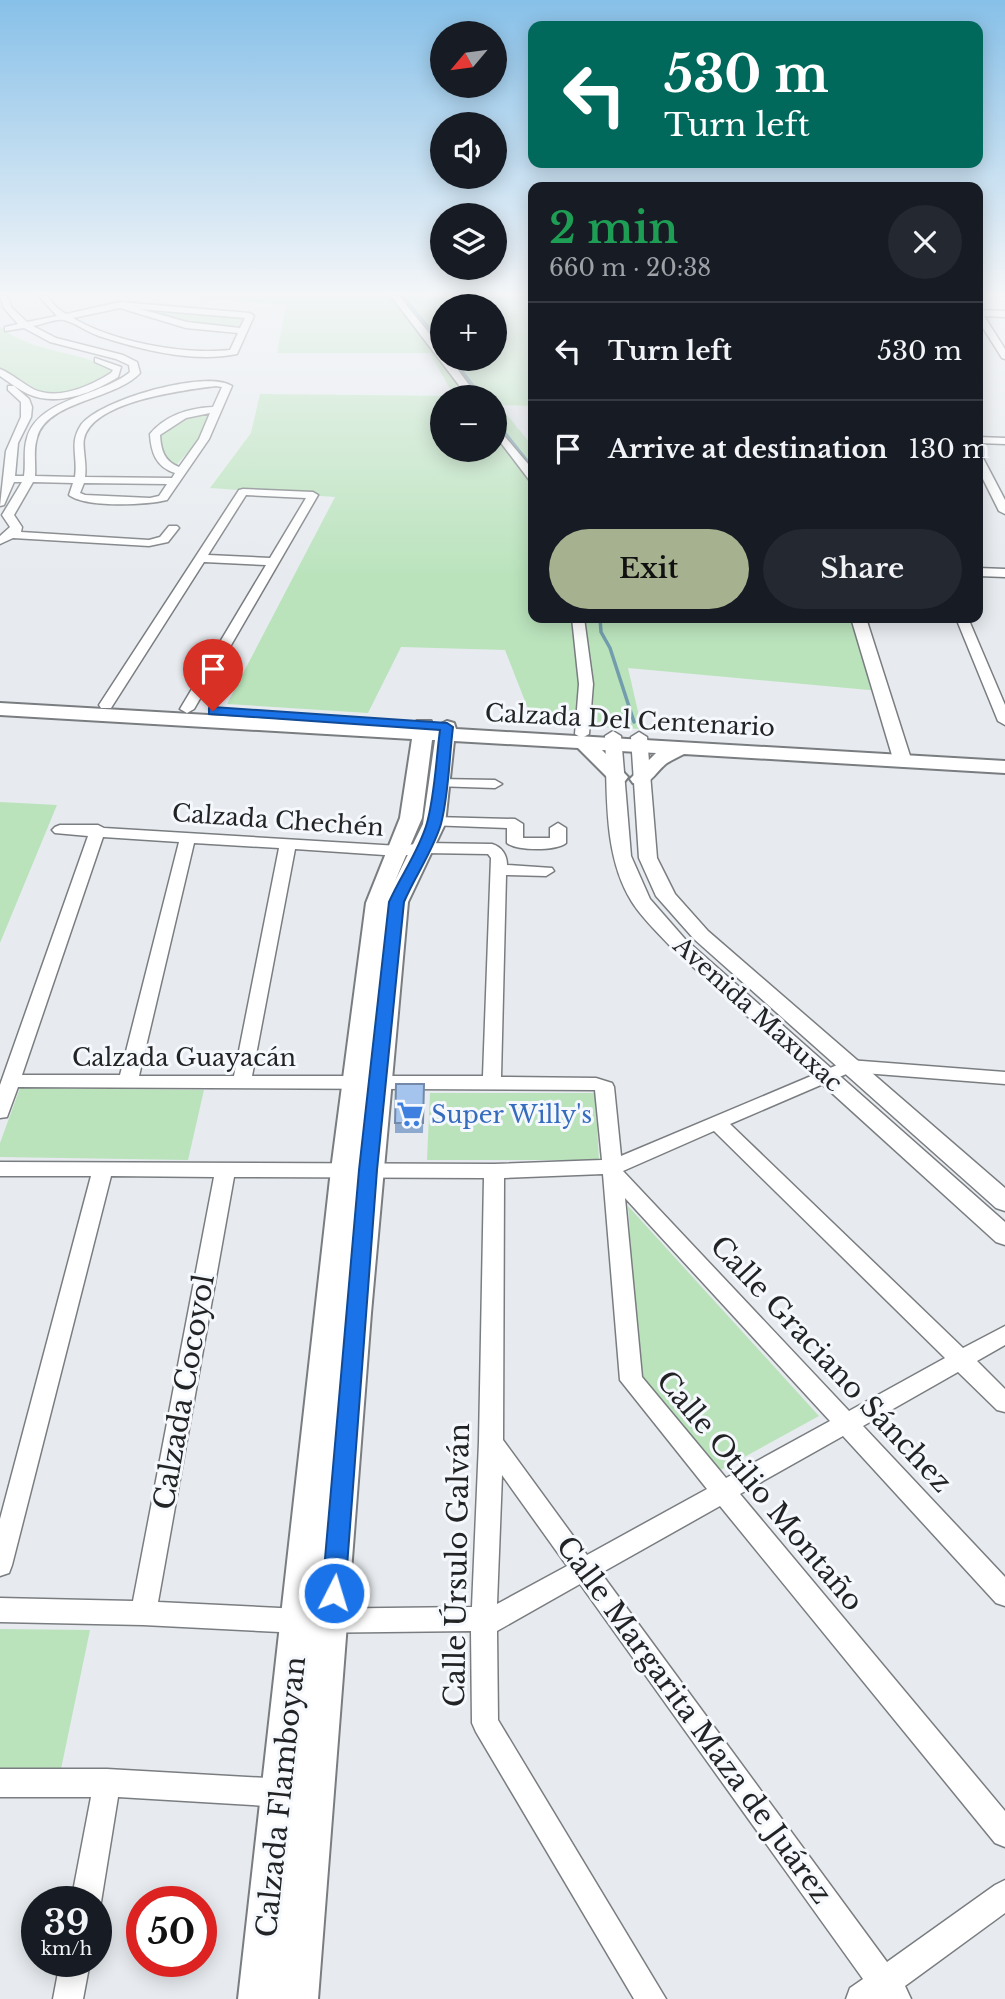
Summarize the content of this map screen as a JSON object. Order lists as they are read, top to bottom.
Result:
{
  "streets": {
    "main road": ["Calzada Del Centenario", "Calzada Flamboyan"],
    "street": [
      "Calzada Chechén",
      "Avenida Maxuxac",
      "Calzada Guayacán",
      "Calle Graciano Sánchez",
      "Calzada Cocoyol",
      "Calle Otilio Montaño",
      "Calle Úrsulo Galván",
      "Calle Margarita Maza de Juárez"
    ]
  },
  "crossings": [
    ["Calzada Del Centenario", "Avenida Maxuxac"],
    ["Calzada Del Centenario", "Calzada Flamboyan"],
    ["Calzada Chechén", "Calzada Flamboyan"],
    ["Calzada Guayacán", "Calle Otilio Montaño"],
    ["Calzada Guayacán", "Calzada Flamboyan"],
    ["Calle Graciano Sánchez", "Calle Otilio Montaño"],
    ["Calle Úrsulo Galván", "Calle Margarita Maza de Juárez"]
  ],
  "places": {
    "supermarket": ["Super Willy's"]
  },
  "north": "bottom left",
  "page": {
    "map_buttons": ["+", "−"],
    "turn": ["530 m", "Turn left"],
    "heading": ["2 min", "660 m · 20:38"],
    "list": [
      {
        "name": "Turn left",
        "value": "530 m"
      },
      {
        "name": "Arrive at destination",
        "value": "130 m"
      }
    ],
    "buttons": ["Exit", "Share"],
    "speed": "39 km/h",
    "limit": "50"
  }
}
